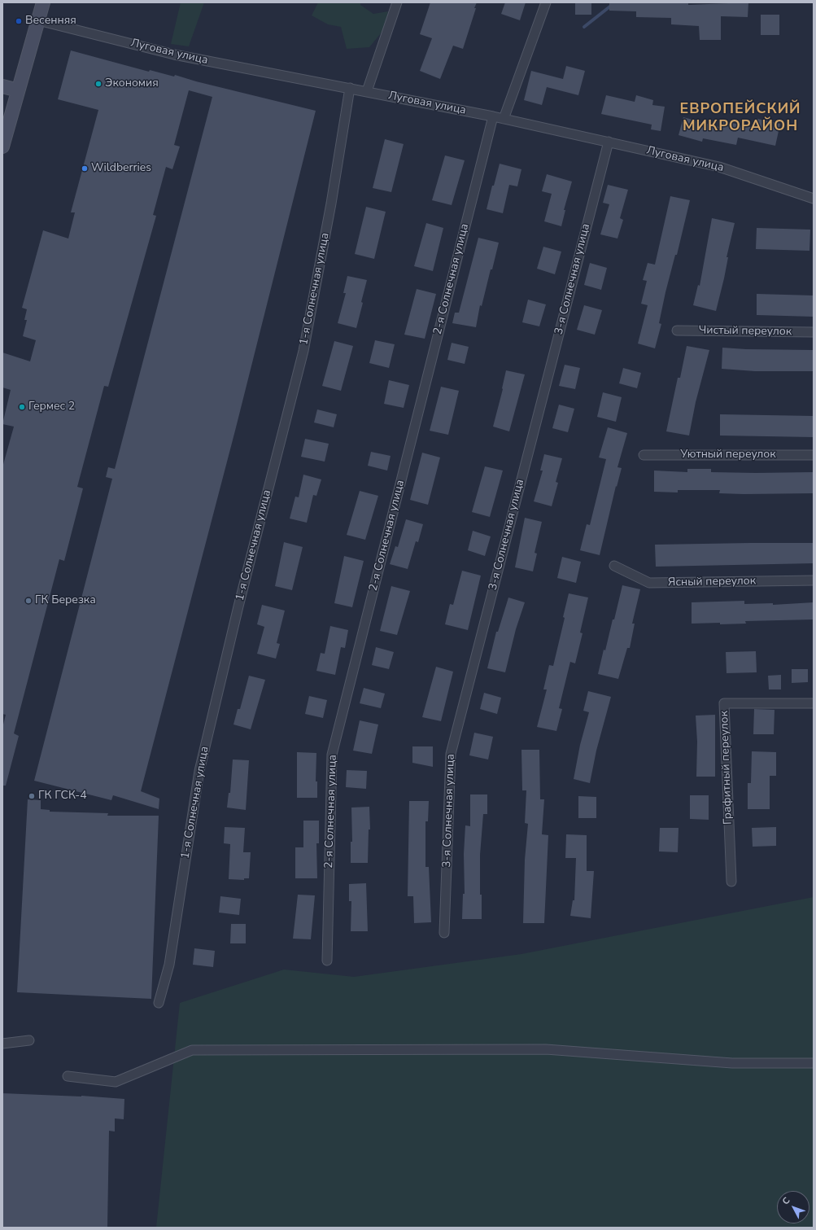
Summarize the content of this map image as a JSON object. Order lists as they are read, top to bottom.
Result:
{
  "streets": {
    "street": [
      "Луговая улица",
      "2-я Солнечная улица",
      "3-я Солнечная улица",
      "1-я Солнечная улица",
      "Чистый переулок",
      "Уютный переулок",
      "Ясный переулок",
      "Графитный переулок"
    ]
  },
  "crossings": [
    ["Луговая улица", "2-я Солнечная улица"],
    ["Луговая улица", "3-я Солнечная улица"],
    ["Луговая улица", "1-я Солнечная улица"]
  ],
  "districts": ["ЕВРОПЕЙСКИЙ МИКРОРАЙОН"],
  "places": [
    "Весенняя",
    "Экономия",
    "Wildberries",
    "Гермес 2",
    "ГК Березка",
    "ГК ГСК-4"
  ],
  "north": "top left"
}
